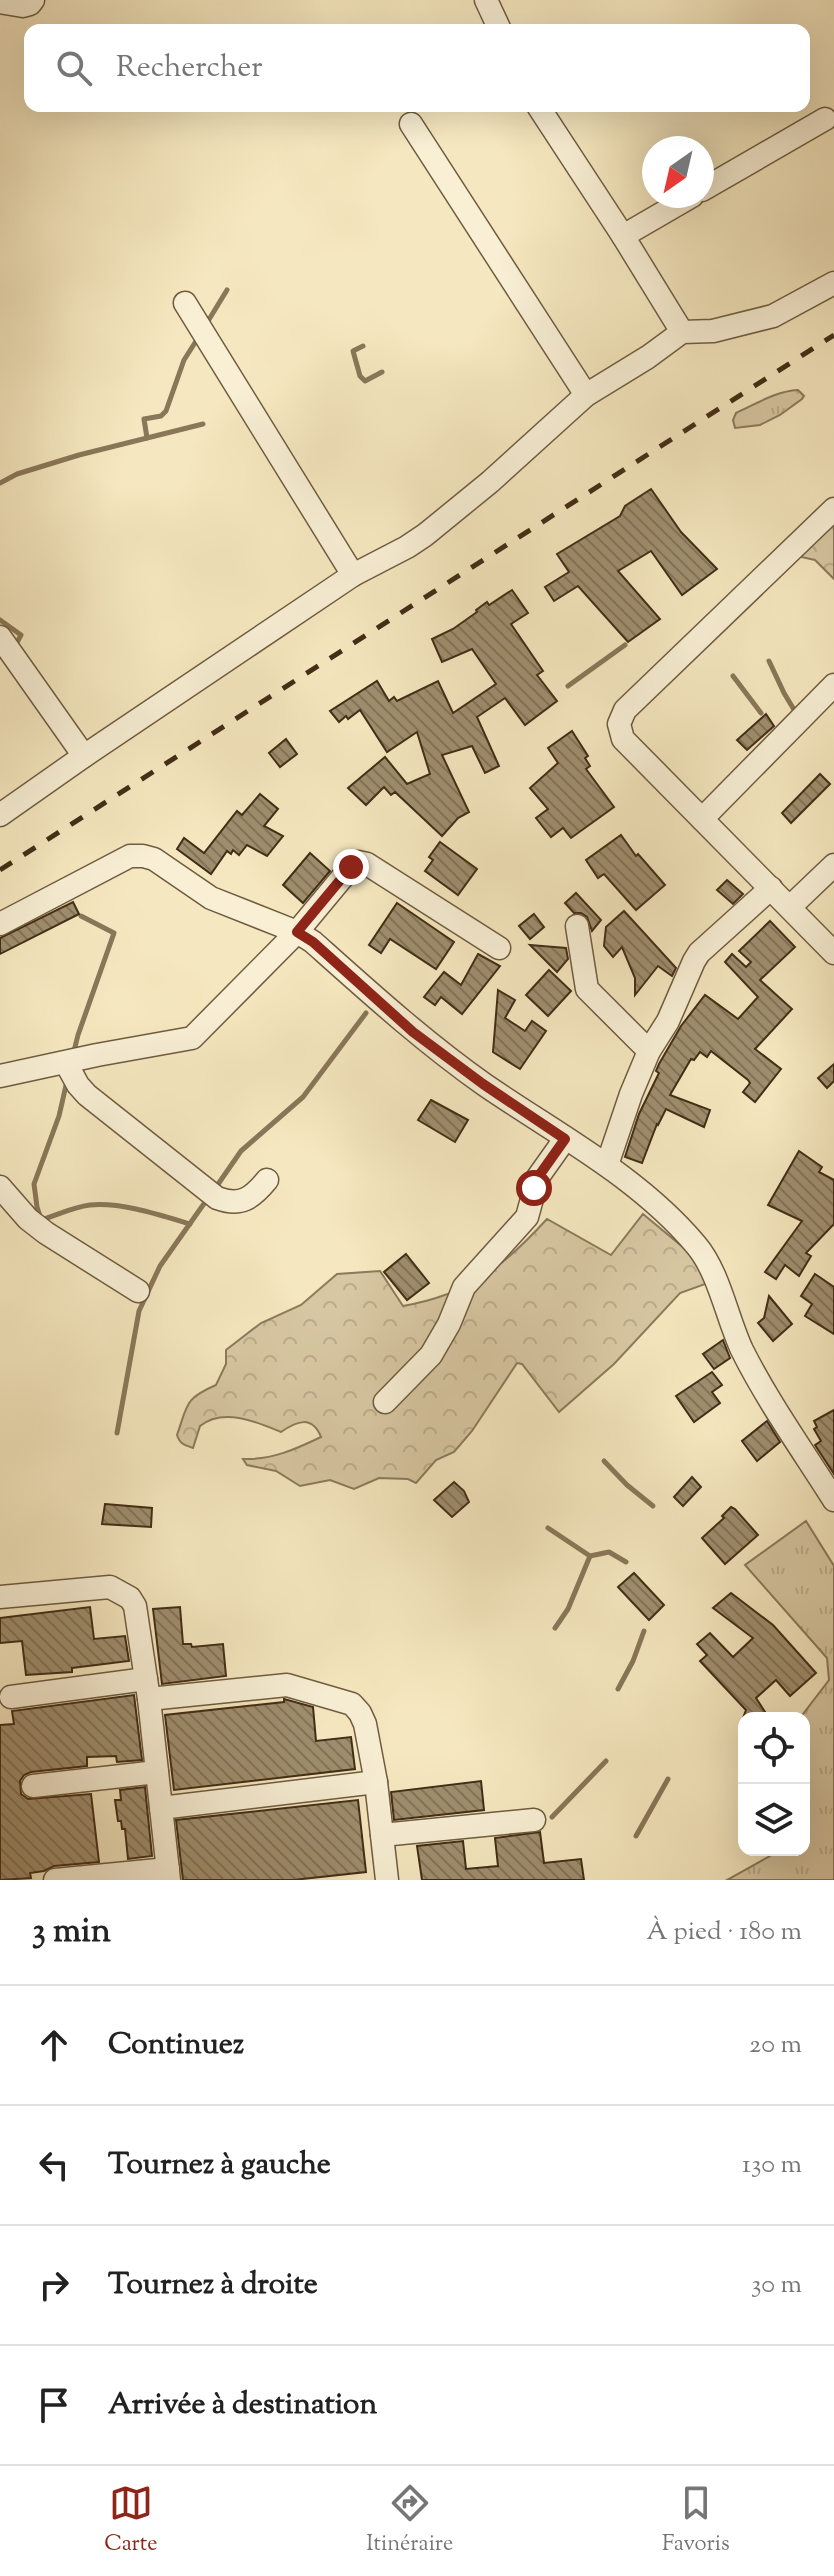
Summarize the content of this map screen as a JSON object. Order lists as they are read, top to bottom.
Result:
{
  "north": "bottom left",
  "page": {
    "search": "Rechercher",
    "heading": ["3 min", "À pied · 180 m"],
    "list": [
      ["Continuez", "20 m"],
      ["Tournez à gauche", "130 m"],
      ["Tournez à droite", "30 m"],
      "Arrivée à destination"
    ],
    "nav": ["Carte", "Itinéraire", "Favoris"]
  }
}
